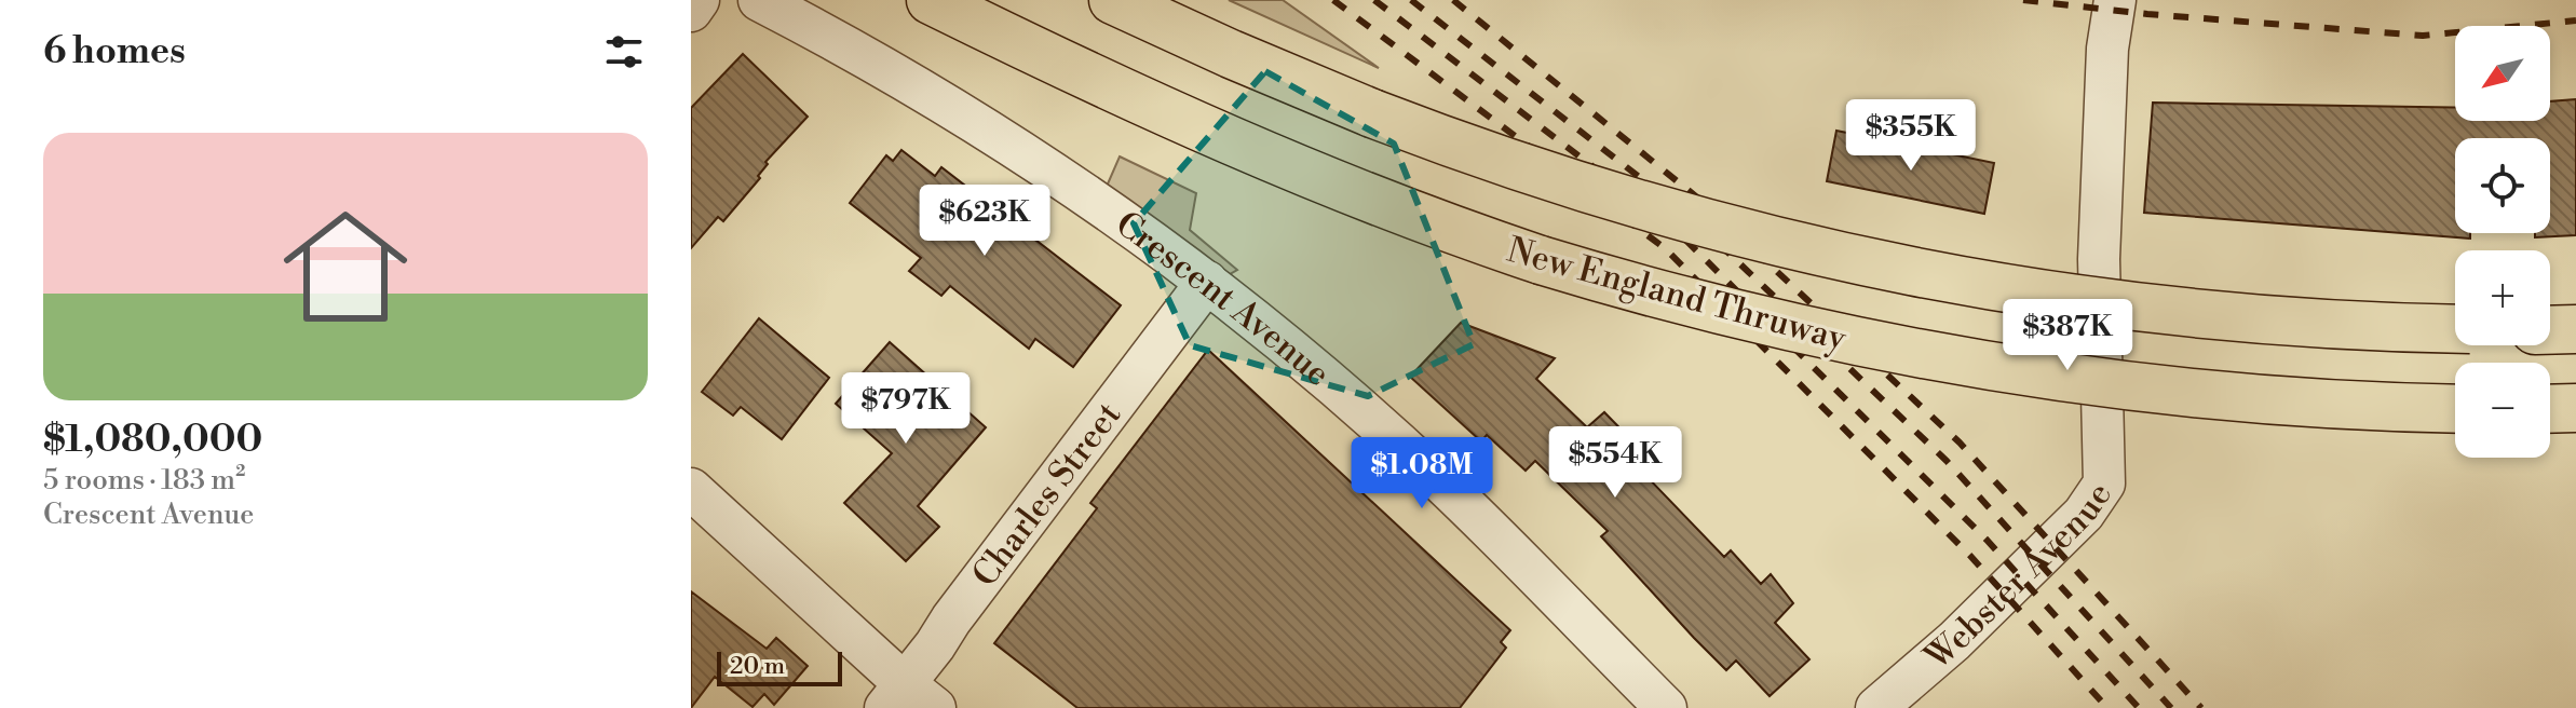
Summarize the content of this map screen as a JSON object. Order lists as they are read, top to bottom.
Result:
{
  "streets": {
    "highway": ["New England Thruway"],
    "street": ["Crescent Avenue", "Charles Street", "Webster Avenue"]
  },
  "crossings": [
    ["Crescent Avenue", "Charles Street"]
  ],
  "scale_bar": "20 m",
  "north": "bottom left",
  "page": {
    "heading": "6 homes",
    "map_buttons": ["+", "−"],
    "price": [
      "$355K",
      "$623K",
      "$387K",
      "$797K",
      "$554K",
      "$1.08M"
    ],
    "list": [
      {
        "name": "$1,080,000",
        "note": "5 rooms · 183 m² · Crescent Avenue"
      }
    ],
    "scale": "20 m"
  }
}
